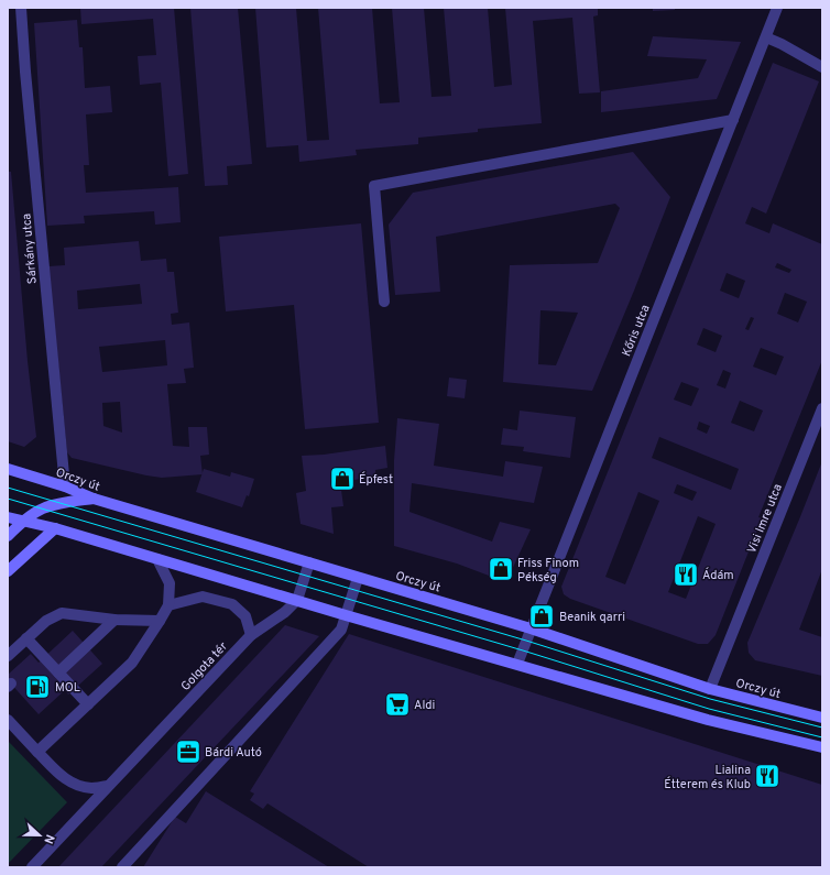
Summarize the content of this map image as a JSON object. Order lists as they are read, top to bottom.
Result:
{
  "streets": {
    "street": [
      "Sárkány utca",
      "Kőris utca",
      "Orczy út",
      "Visi Imre utca",
      "Golgota tér"
    ]
  },
  "crossings": [
    ["Sárkány utca", "Orczy út"],
    ["Kőris utca", "Orczy út"],
    ["Orczy út", "Visi Imre utca"]
  ],
  "places": {
    "shop": ["Épfest", "Friss Finom Pékség", "Beanik qarri"],
    "restaurant": ["Ádám", "Lialina Étterem és Klub"],
    "fuel station": ["MOL"],
    "supermarket": ["Aldi"],
    "office": ["Bárdi Autó"]
  },
  "north": "right"
}
